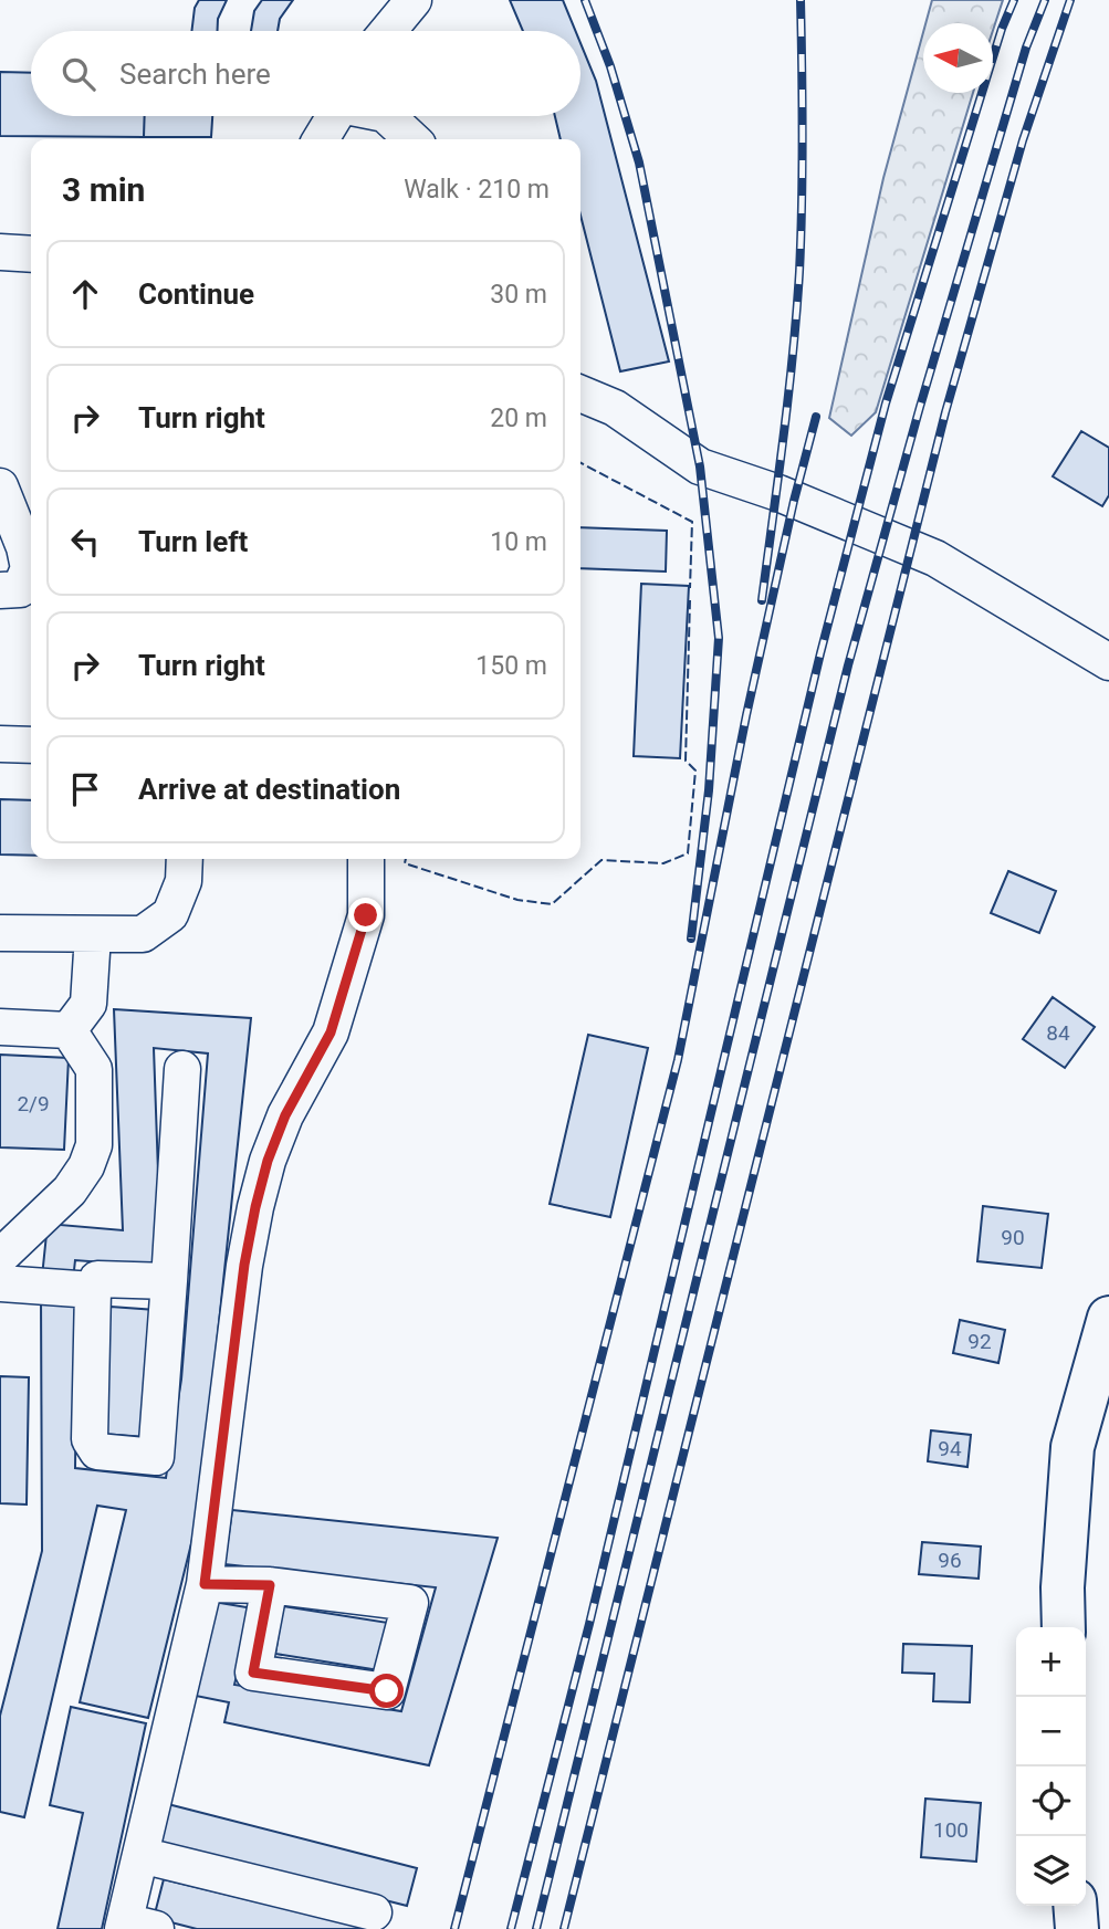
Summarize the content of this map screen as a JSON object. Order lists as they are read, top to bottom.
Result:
{
  "house_numbers": [
    "84",
    "2/9",
    "90",
    "92",
    "94",
    "96",
    "100"
  ],
  "north": "left",
  "page": {
    "search": "Search here",
    "heading": ["3 min", "Walk · 210 m"],
    "list": [
      ["Continue", "30 m"],
      ["Turn right", "20 m"],
      ["Turn left", "10 m"],
      ["Turn right", "150 m"],
      "Arrive at destination"
    ],
    "map_buttons": ["+", "−"]
  }
}
